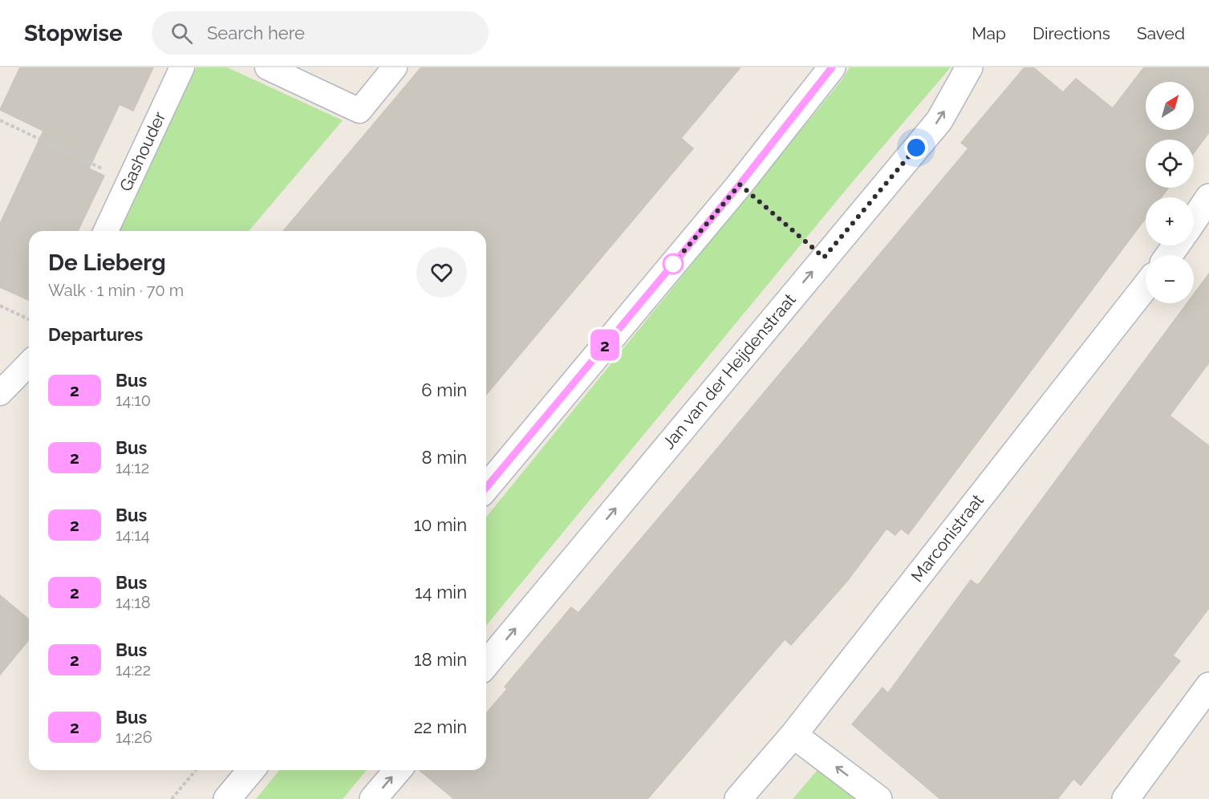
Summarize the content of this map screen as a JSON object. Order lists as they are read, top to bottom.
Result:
{
  "streets": {
    "street": ["Gashouder", "Jan van der Heijdenstraat", "Marconistraat"]
  },
  "lines": ["bus line 2"],
  "north": "top right",
  "page": {
    "header": "Stopwise",
    "search": "Search here",
    "nav": ["Map", "Directions", "Saved"],
    "on_map": "2",
    "map_buttons": ["+", "−"],
    "heading": [
      ["De Lieberg", "Walk · 1 min · 70 m"],
      "Departures"
    ],
    "list": [
      {
        "mark": "2",
        "name": "Bus",
        "note": "14:10",
        "value": "6 min"
      },
      {
        "mark": "2",
        "name": "Bus",
        "note": "14:12",
        "value": "8 min"
      },
      {
        "mark": "2",
        "name": "Bus",
        "note": "14:14",
        "value": "10 min"
      },
      {
        "mark": "2",
        "name": "Bus",
        "note": "14:18",
        "value": "14 min"
      },
      {
        "mark": "2",
        "name": "Bus",
        "note": "14:22",
        "value": "18 min"
      },
      {
        "mark": "2",
        "name": "Bus",
        "note": "14:26",
        "value": "22 min"
      }
    ]
  }
}
